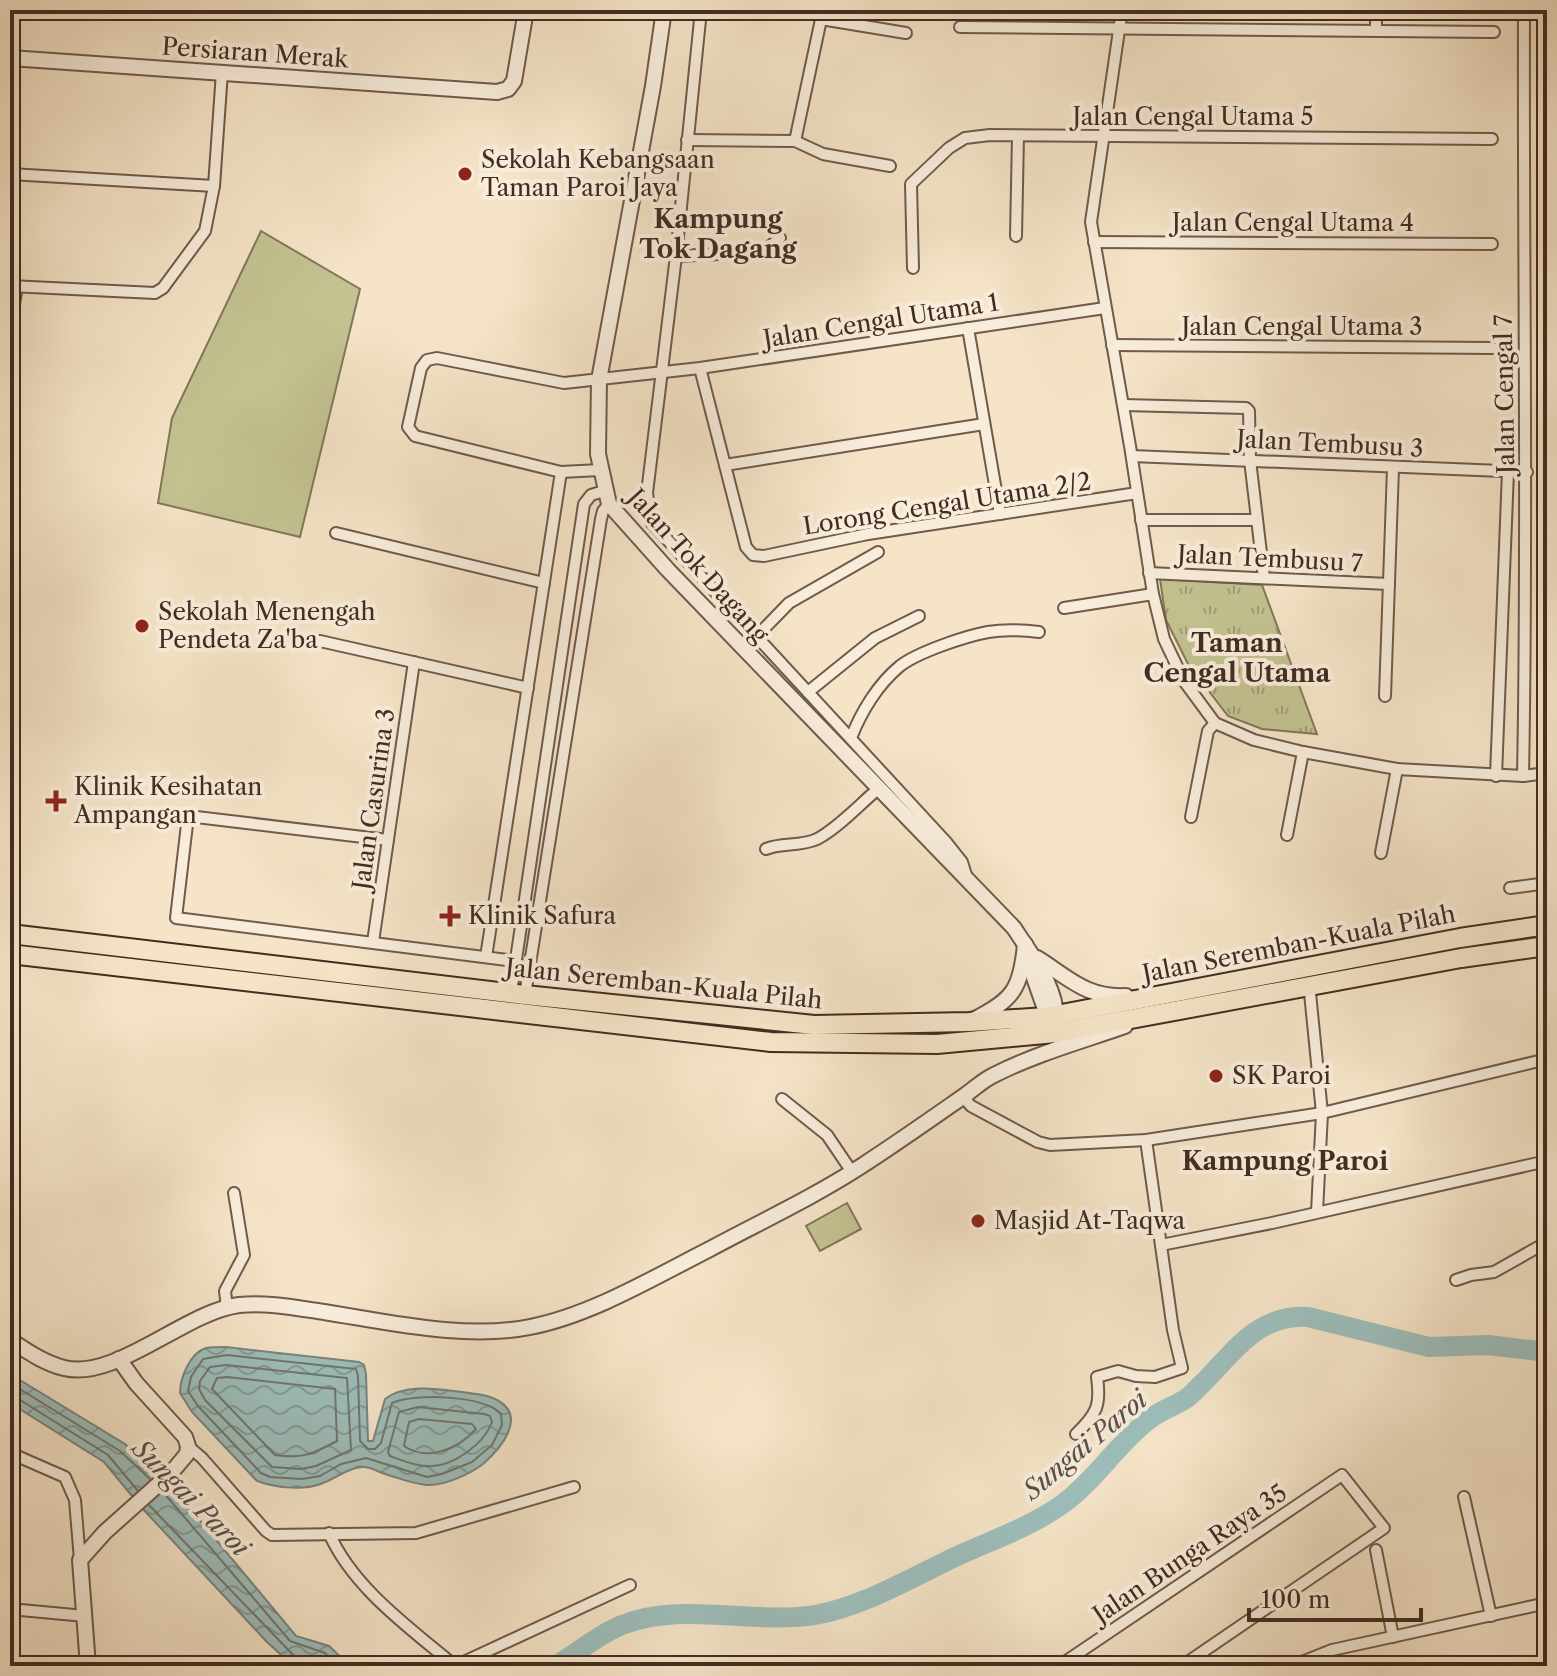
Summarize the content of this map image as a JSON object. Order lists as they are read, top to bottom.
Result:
{
  "streets": {
    "highway": ["Jalan Seremban-Kuala Pilah"],
    "street": [
      "Persiaran Merak",
      "Jalan Cengal Utama 5",
      "Jalan Cengal Utama 4",
      "Jalan Cengal Utama 1",
      "Jalan Cengal Utama 3",
      "Jalan Cengal 7",
      "Jalan Tembusu 3",
      "Lorong Cengal Utama 2/2",
      "Jalan Tembusu 7",
      "Jalan Tok Dagang",
      "Jalan Casurina 3",
      "Jalan Bunga Raya 35"
    ]
  },
  "crossings": [
    ["Jalan Cengal Utama 1", "Jalan Tok Dagang"],
    ["Jalan Cengal 7", "Jalan Tembusu 3"],
    ["Jalan Tok Dagang", "Jalan Seremban-Kuala Pilah"]
  ],
  "districts": ["Kampung Tok Dagang", "Taman Cengal Utama", "Kampung Paroi"],
  "water": ["Sungai Paroi"],
  "places": {
    "other": [
      "Sekolah Kebangsaan Taman Paroi Jaya",
      "Sekolah Menengah Pendeta Za'ba",
      "SK Paroi",
      "Masjid At-Taqwa"
    ],
    "health": ["Klinik Kesihatan Ampangan", "Klinik Safura"]
  },
  "scale_bar": "100 m"
}
